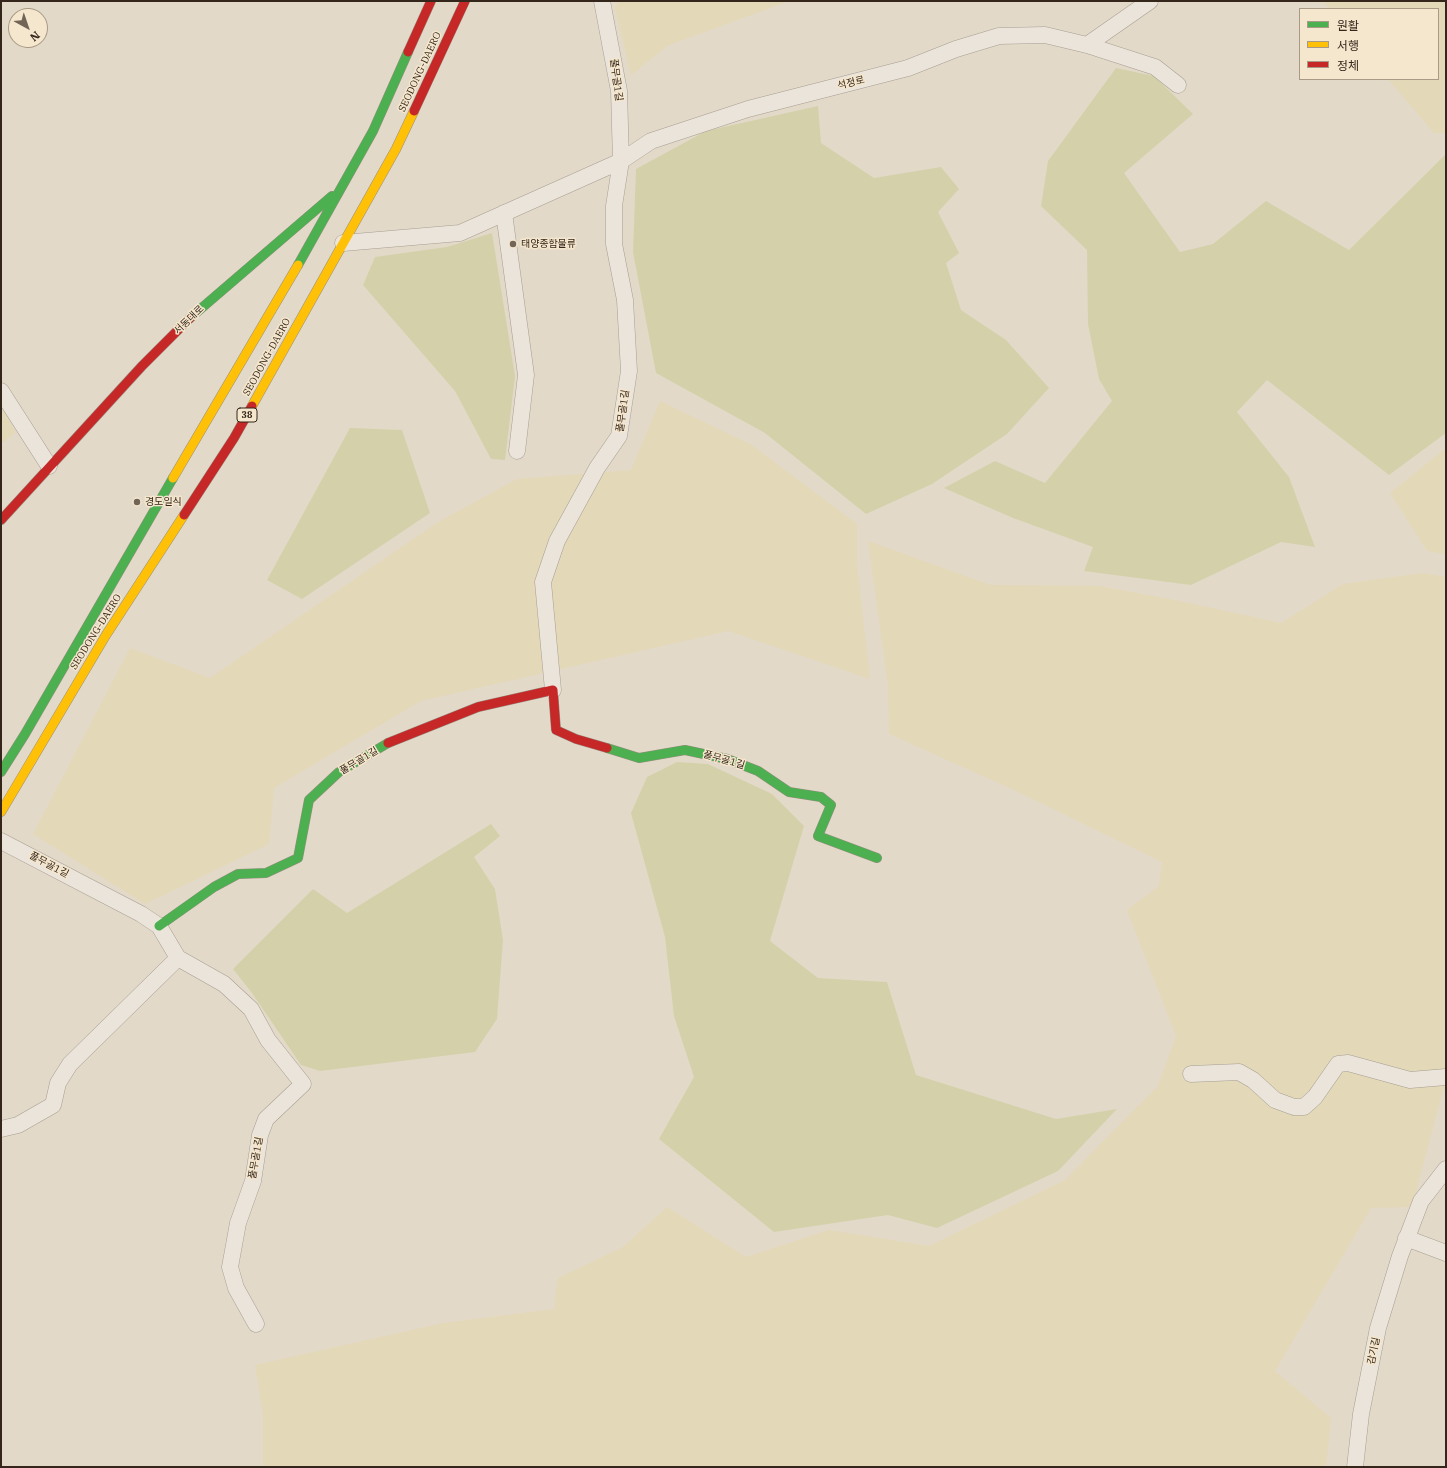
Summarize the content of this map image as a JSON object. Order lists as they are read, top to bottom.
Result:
{
  "streets": {
    "main road": [
      "SEODONG-DAERO",
      "풀무골1길",
      "서동대로",
      "38"
    ],
    "street": ["석정로", "감기길"]
  },
  "crossings": [
    ["SEODONG-DAERO", "서동대로"],
    ["풀무골1길", "석정로"]
  ],
  "places": ["태양종합물류", "경도일식"],
  "legend": ["원활", "서행", "정체"],
  "north": "bottom right"
}
